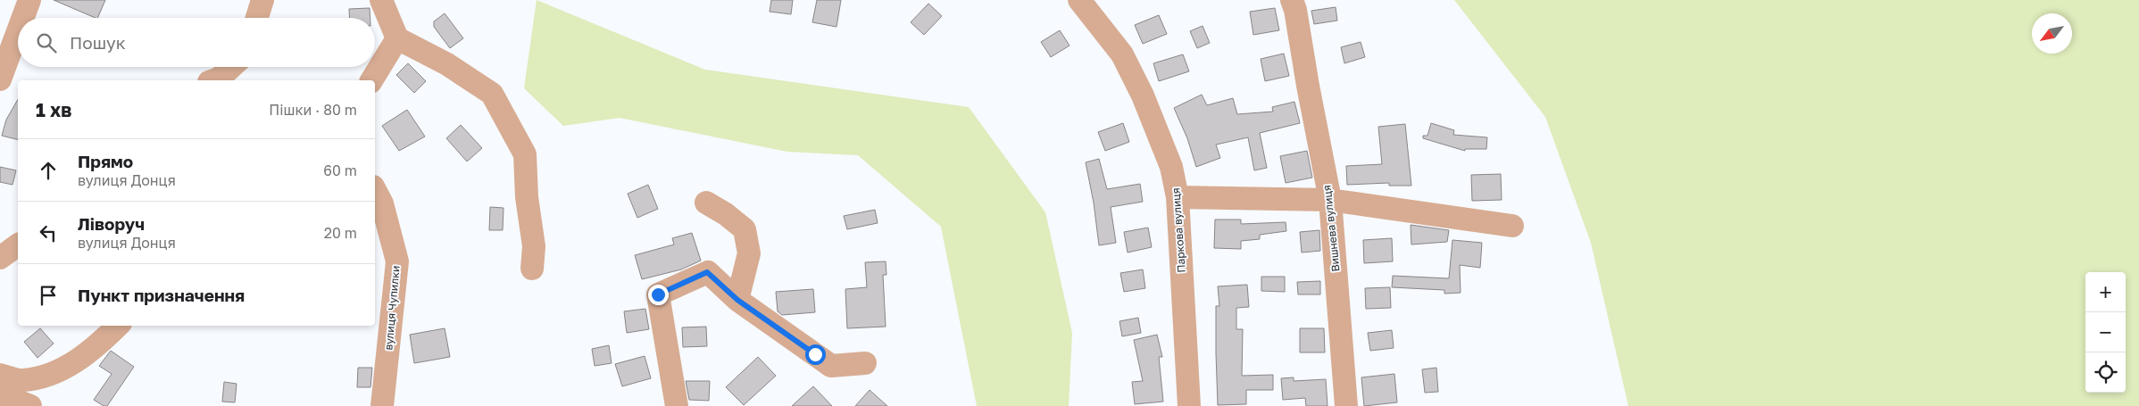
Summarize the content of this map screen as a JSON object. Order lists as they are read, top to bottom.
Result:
{
  "streets": {
    "street": ["Вишнева вулиця", "Паркова вулиця", "вулиця Чупилки"]
  },
  "north": "bottom left",
  "page": {
    "search": "Пошук",
    "heading": ["1 хв", "Пішки · 80 m"],
    "list": [
      ["Прямо", "вулиця Донця", "60 m"],
      ["Ліворуч", "вулиця Донця", "20 m"],
      "Пункт призначення"
    ],
    "map_buttons": ["+", "−"]
  }
}
